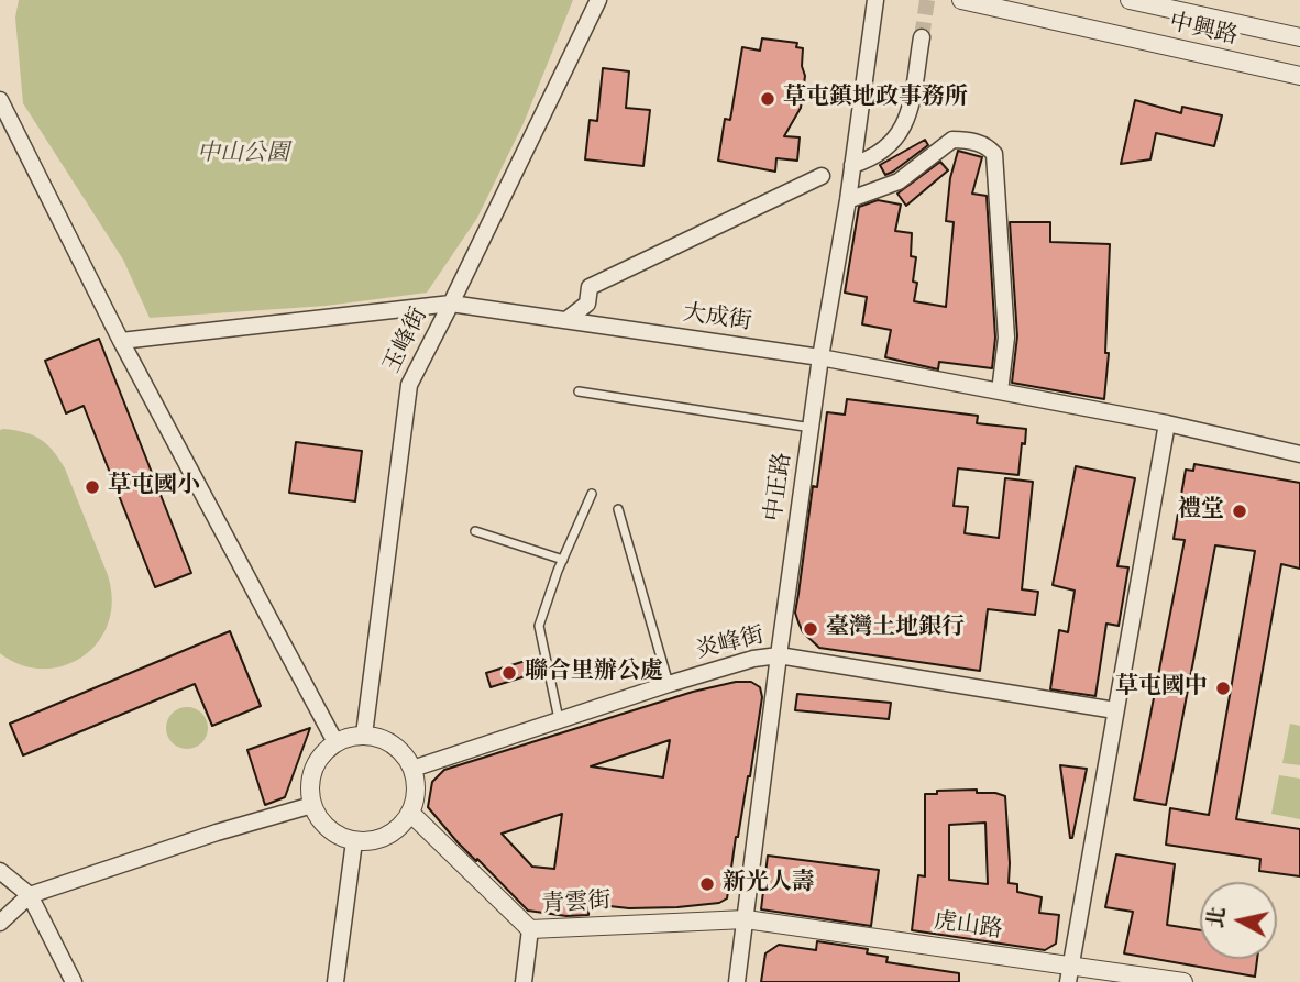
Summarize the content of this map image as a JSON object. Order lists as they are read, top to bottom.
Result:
{
  "streets": {
    "street": [
      "中興路",
      "大成街",
      "玉峰街",
      "中正路",
      "炎峰街",
      "青雲街",
      "虎山路"
    ]
  },
  "crossings": [
    ["大成街", "玉峰街"],
    ["大成街", "中正路"],
    ["玉峰街", "炎峰街"],
    ["玉峰街", "青雲街"],
    ["中正路", "炎峰街"],
    ["中正路", "青雲街"],
    ["中正路", "虎山路"],
    ["炎峰街", "青雲街"],
    ["青雲街", "虎山路"]
  ],
  "parks": ["中山公園"],
  "places": [
    "草屯鎮地政事務所",
    "草屯國小",
    "禮堂",
    "臺灣土地銀行",
    "聯合里辦公處",
    "草屯國中",
    "新光人壽"
  ],
  "north": "left"
}
